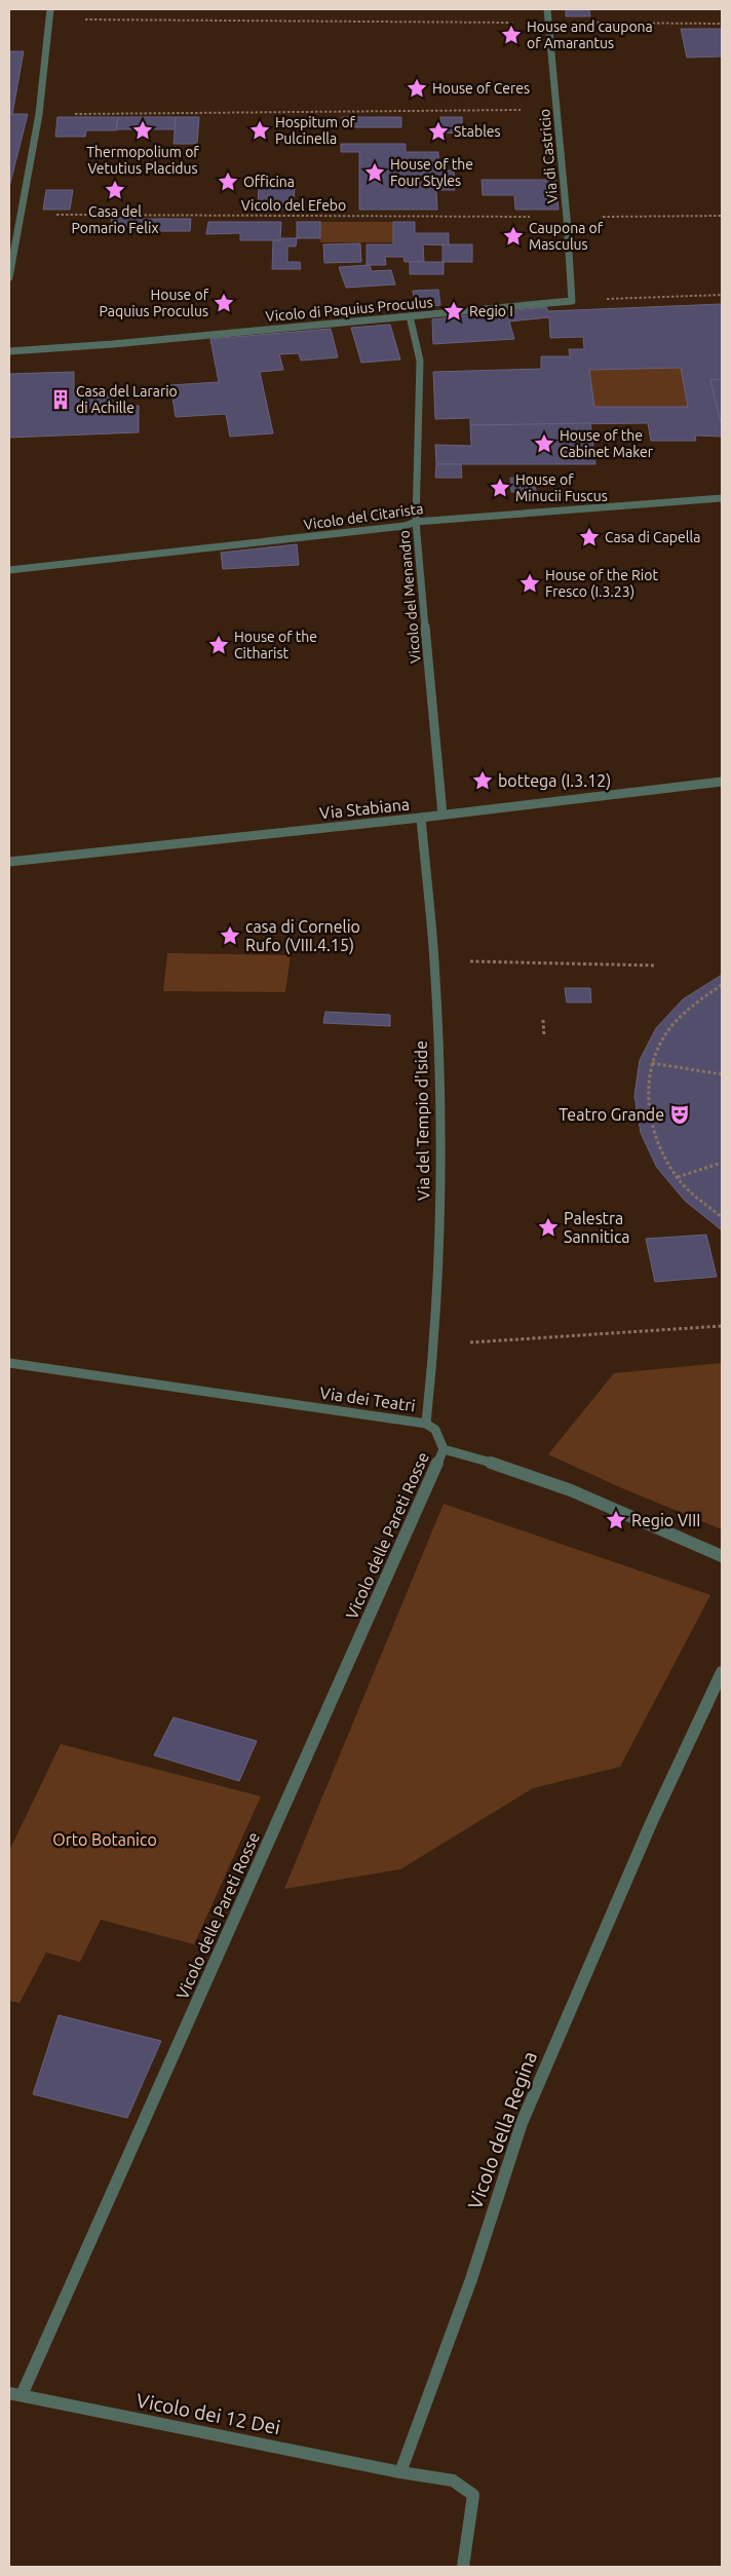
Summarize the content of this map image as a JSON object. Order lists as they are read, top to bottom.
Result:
{
  "streets": {
    "street": [
      "Via di Castricio",
      "Vicolo di Paquius Proculus",
      "Vicolo del Citarista",
      "Vicolo del Menandro",
      "Via Stabiana",
      "Via del Tempio d'Iside",
      "Via dei Teatri",
      "Vicolo delle Pareti Rosse",
      "Vicolo della Regina",
      "Vicolo dei 12 Dei"
    ],
    "path": ["Vicolo del Efebo"]
  },
  "crossings": [
    ["Via di Castricio", "Vicolo del Efebo"],
    ["Via di Castricio", "Vicolo di Paquius Proculus"],
    ["Vicolo di Paquius Proculus", "Vicolo del Menandro"],
    ["Vicolo del Citarista", "Vicolo del Menandro"],
    ["Vicolo del Menandro", "Via Stabiana"],
    ["Via Stabiana", "Via del Tempio d'Iside"],
    ["Via del Tempio d'Iside", "Via dei Teatri"],
    ["Via dei Teatri", "Vicolo delle Pareti Rosse"],
    ["Vicolo delle Pareti Rosse", "Vicolo dei 12 Dei"],
    ["Vicolo della Regina", "Vicolo dei 12 Dei"]
  ],
  "parks": ["Orto Botanico"],
  "places": {
    "place": [
      "House and caupona of Amarantus",
      "House of Ceres",
      "Thermopolium of Vetutius Placidus",
      "Hospitum of Pulcinella",
      "Stables",
      "House of the Four Styles",
      "Officina",
      "Casa del Pomario Felix",
      "Caupona of Masculus",
      "House of Paquius Proculus",
      "Regio I",
      "House of the Cabinet Maker",
      "House of Minucii Fuscus",
      "Casa di Capella",
      "House of the Riot Fresco (I.3.23)",
      "House of the Citharist",
      "bottega (I.3.12)",
      "casa di Cornelio Rufo (VIII.4.15)",
      "Palestra Sannitica",
      "Regio VIII"
    ],
    "building": ["Casa del Larario di Achille"],
    "theatre": ["Teatro Grande"]
  }
}
